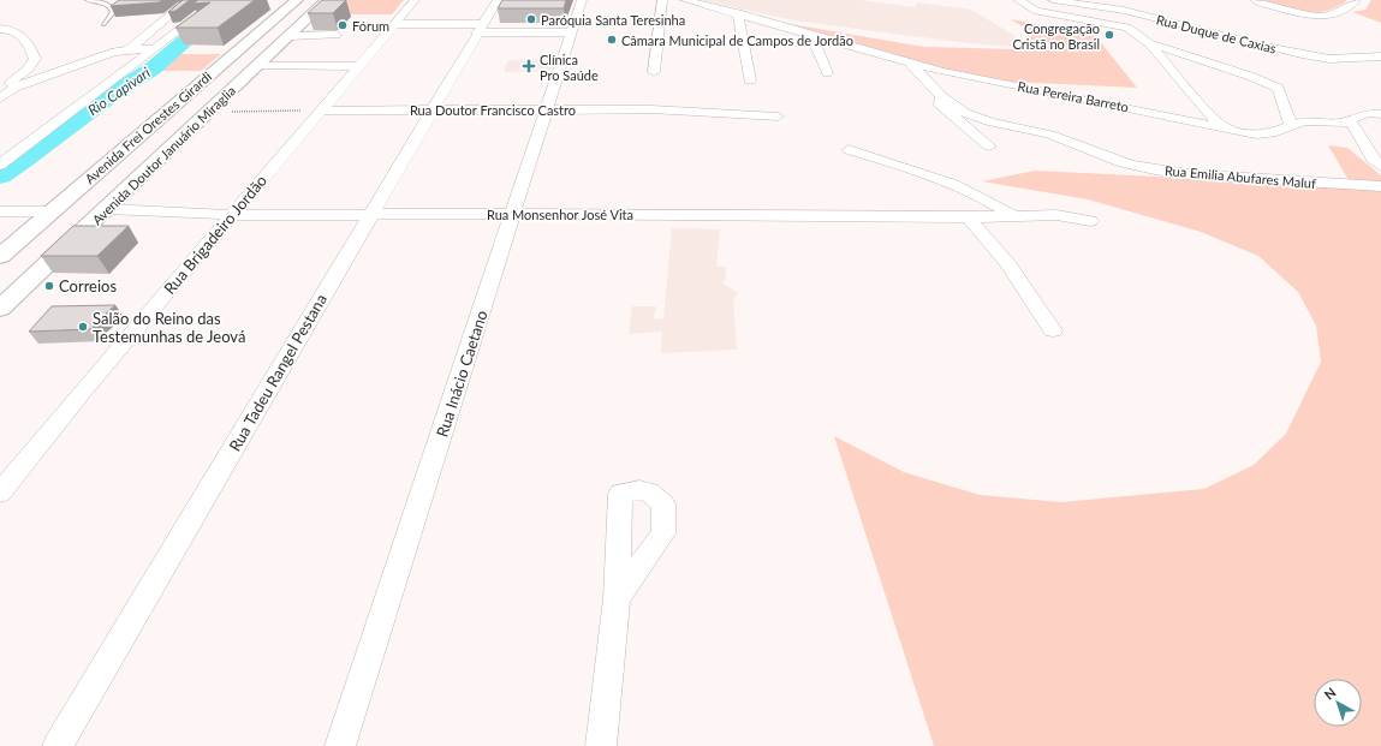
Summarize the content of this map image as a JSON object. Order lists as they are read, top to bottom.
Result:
{
  "streets": {
    "main road": ["Avenida Frei Orestes Girardi", "Avenida Doutor Januário Miraglia"],
    "street": [
      "Rua Duque de Caxias",
      "Rua Pereira Barreto",
      "Rua Doutor Francisco Castro",
      "Rua Emilia Abufares Maluf",
      "Rua Monsenhor José Vita",
      "Rua Brigadeiro Jordão",
      "Rua Tadeu Rangel Pestana",
      "Rua Inácio Caetano"
    ]
  },
  "crossings": [
    ["Rua Doutor Francisco Castro", "Rua Brigadeiro Jordão"],
    ["Rua Doutor Francisco Castro", "Rua Tadeu Rangel Pestana"],
    ["Rua Doutor Francisco Castro", "Rua Inácio Caetano"],
    ["Avenida Doutor Januário Miraglia", "Rua Monsenhor José Vita"],
    ["Rua Monsenhor José Vita", "Rua Brigadeiro Jordão"],
    ["Rua Monsenhor José Vita", "Rua Tadeu Rangel Pestana"],
    ["Rua Monsenhor José Vita", "Rua Inácio Caetano"]
  ],
  "water": ["Rio Capivari"],
  "places": {
    "other": [
      "Paróquia Santa Teresinha",
      "Fórum",
      "Congregação Cristã no Brasil",
      "Câmara Municipal de Campos de Jordão",
      "Correios",
      "Salão do Reino das Testemunhas de Jeová"
    ],
    "health": ["Clínica Pro Saúde"]
  },
  "north": "top left"
}
